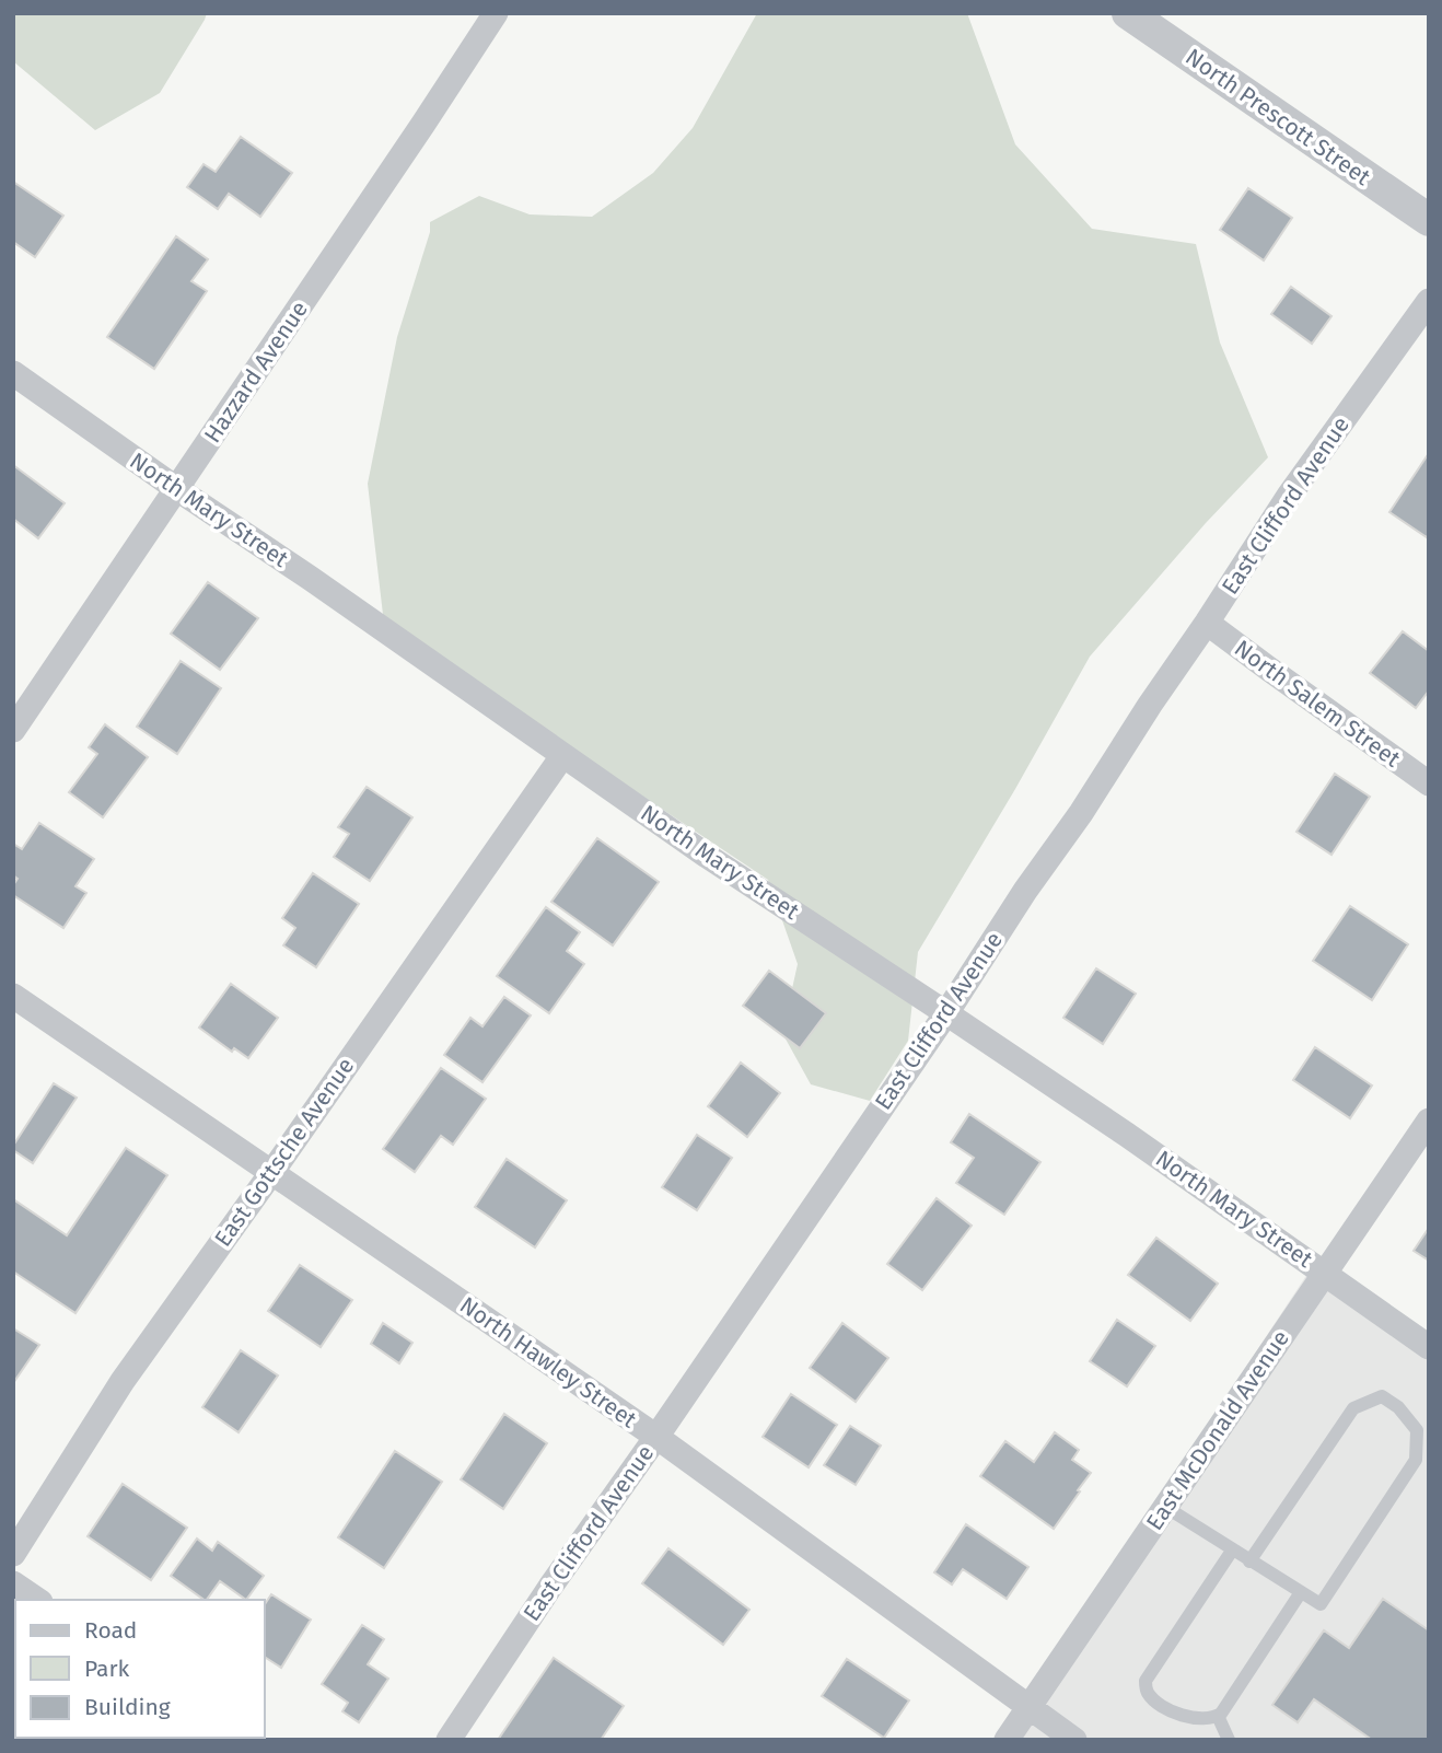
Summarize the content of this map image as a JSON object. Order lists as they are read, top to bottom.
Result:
{
  "streets": {
    "street": [
      "North Prescott Street",
      "Hazzard Avenue",
      "East Clifford Avenue",
      "North Mary Street",
      "North Salem Street",
      "East Gottsche Avenue",
      "North Hawley Street",
      "East McDonald Avenue"
    ]
  },
  "crossings": [
    ["Hazzard Avenue", "North Mary Street"],
    ["East Clifford Avenue", "North Mary Street"],
    ["East Clifford Avenue", "North Salem Street"],
    ["East Clifford Avenue", "North Hawley Street"],
    ["North Mary Street", "East Gottsche Avenue"],
    ["North Mary Street", "East McDonald Avenue"],
    ["East Gottsche Avenue", "North Hawley Street"],
    ["North Hawley Street", "East McDonald Avenue"]
  ],
  "legend": ["Road", "Park", "Building"]
}
